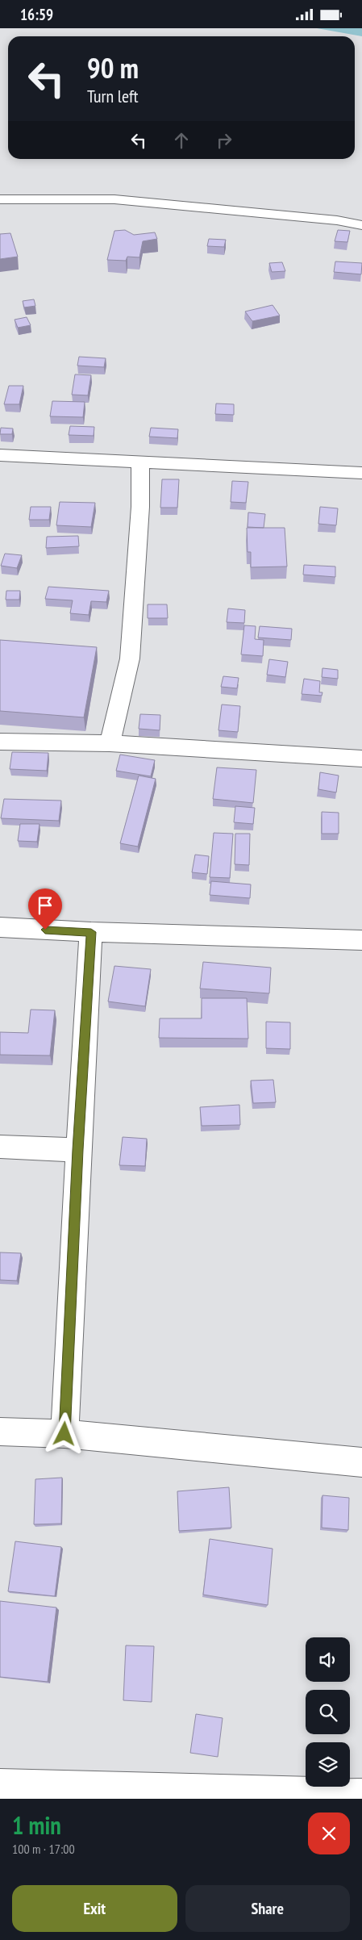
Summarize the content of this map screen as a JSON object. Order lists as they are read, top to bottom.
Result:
{
  "page": {
    "status": "16:59",
    "turn": ["90 m", "Turn left"],
    "heading": ["1 min", "100 m · 17:00"],
    "buttons": ["Exit", "Share"]
  }
}
